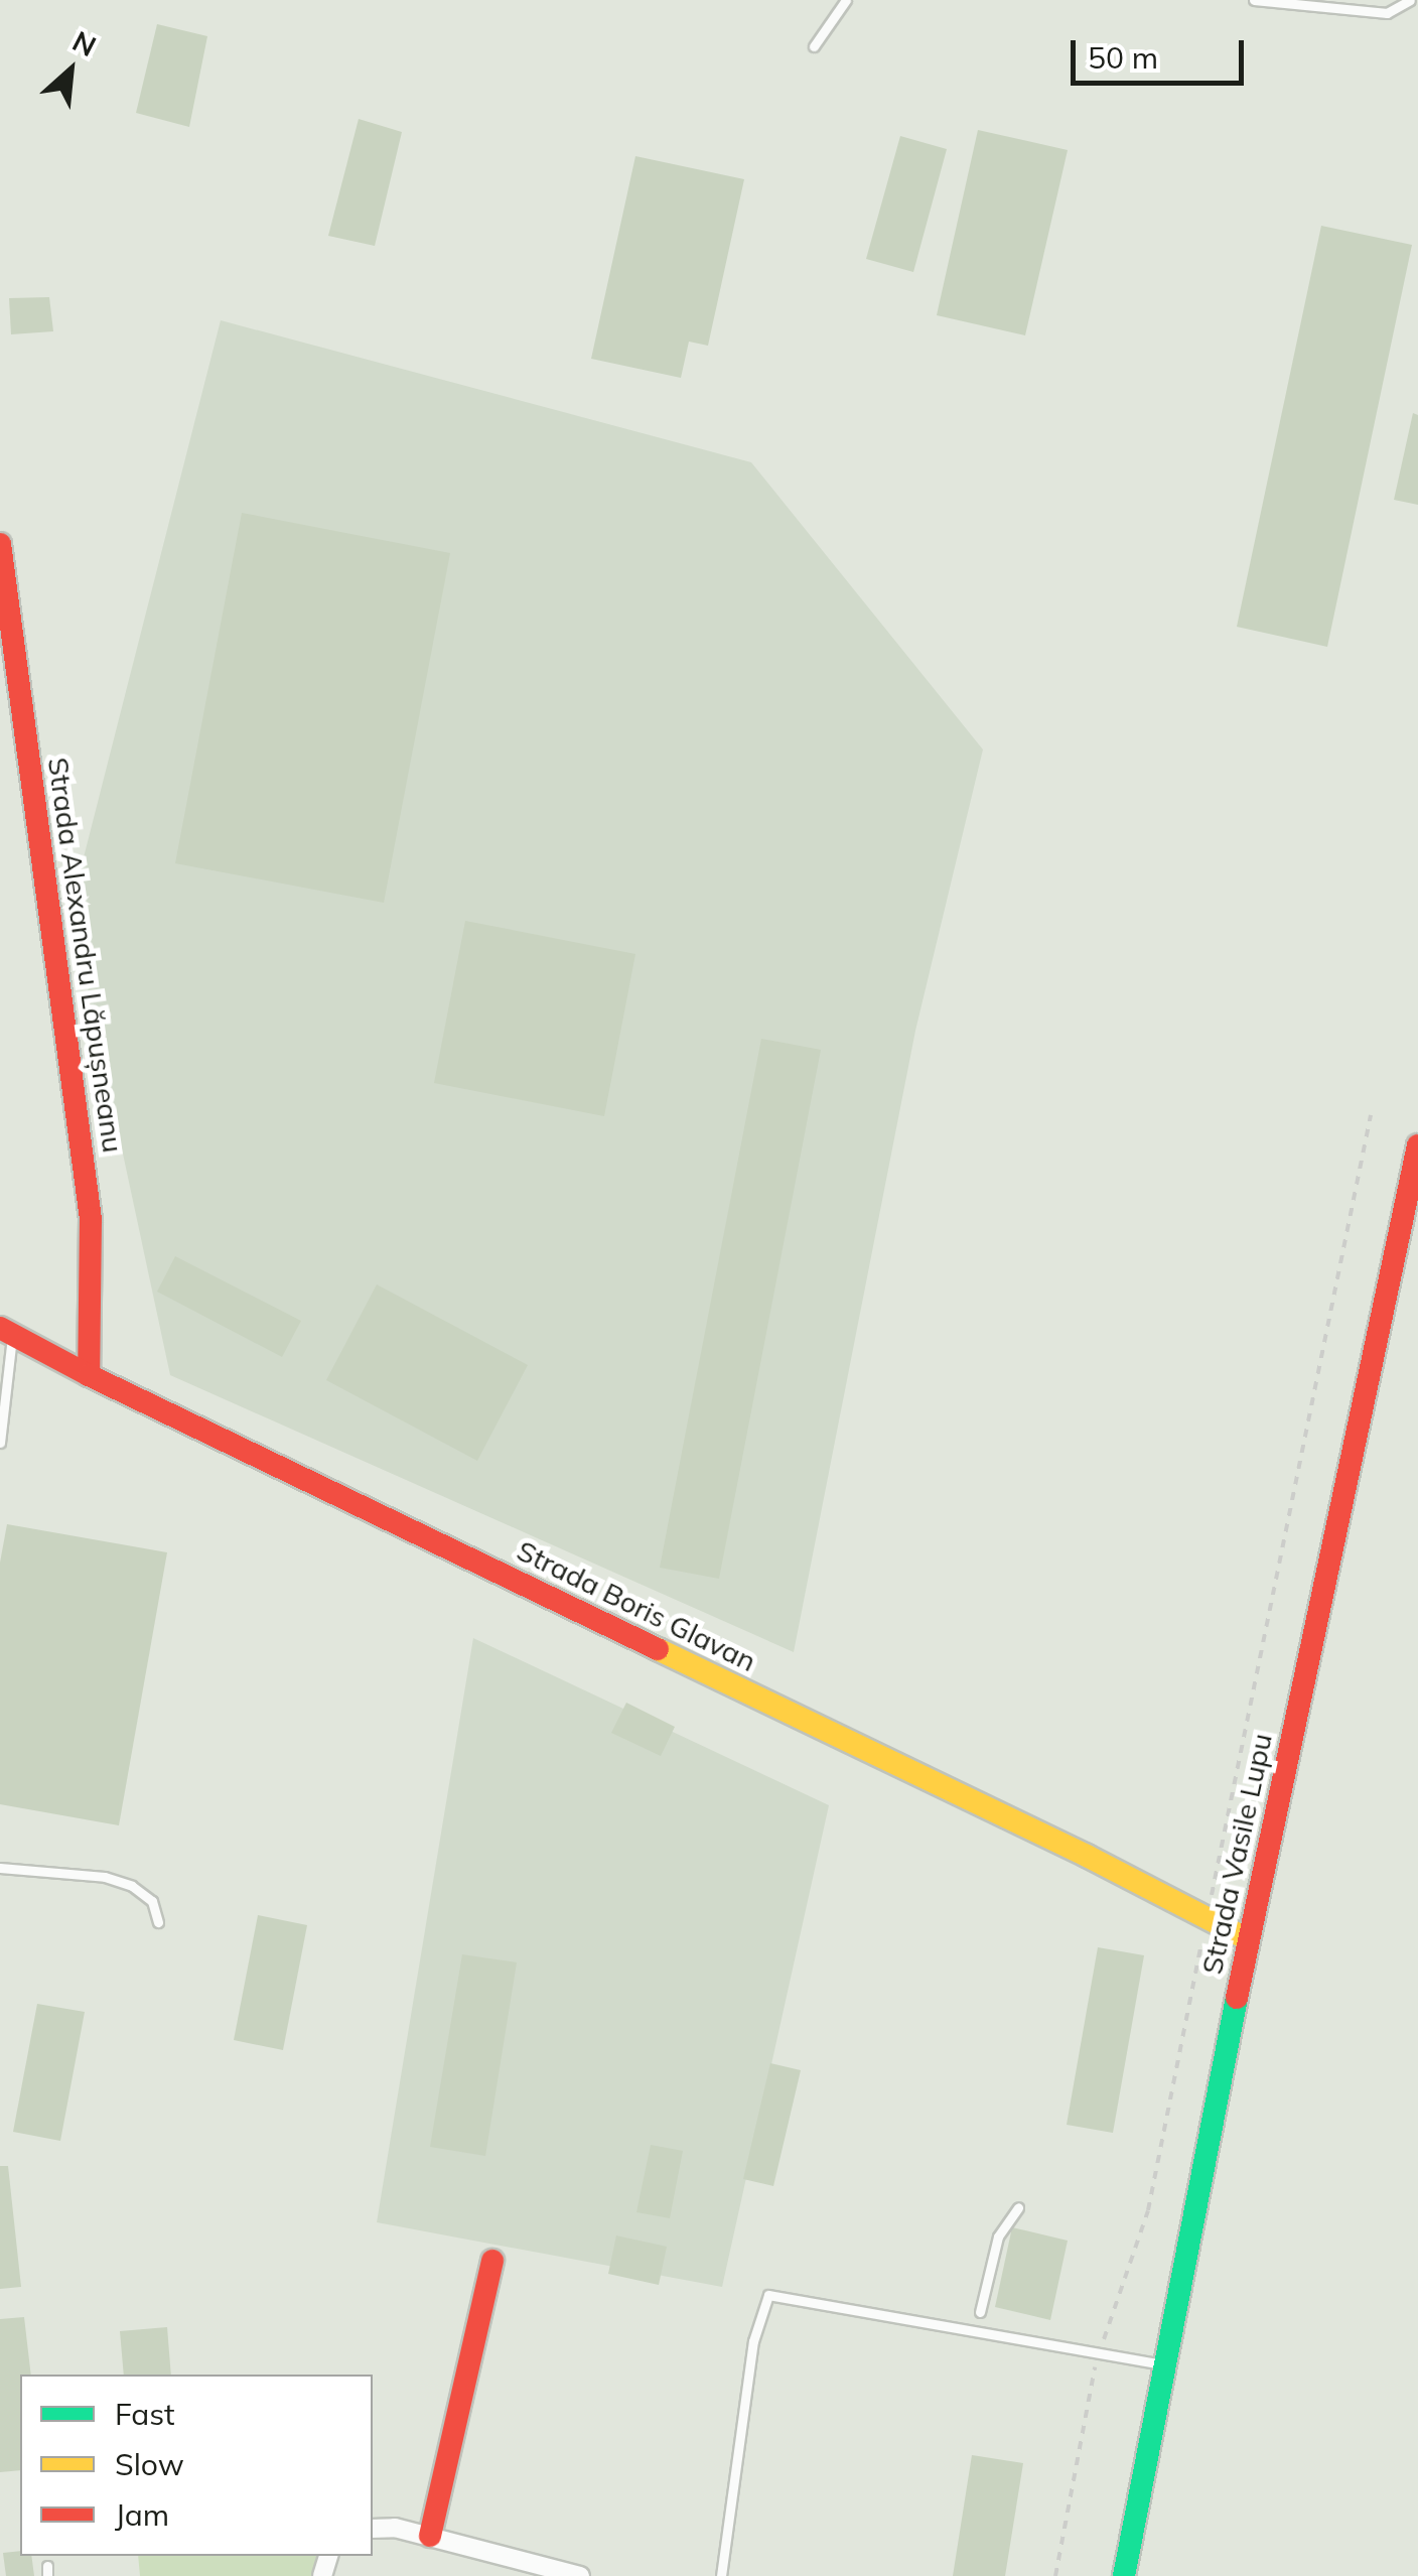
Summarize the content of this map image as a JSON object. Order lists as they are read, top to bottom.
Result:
{
  "streets": {
    "street": ["Strada Alexandru Lăpușneanu", "Strada Boris Glavan", "Strada Vasile Lupu"]
  },
  "crossings": [
    ["Strada Alexandru Lăpușneanu", "Strada Boris Glavan"],
    ["Strada Boris Glavan", "Strada Vasile Lupu"]
  ],
  "legend": ["Fast", "Slow", "Jam"],
  "scale_bar": "50 m",
  "north": "top right"
}
